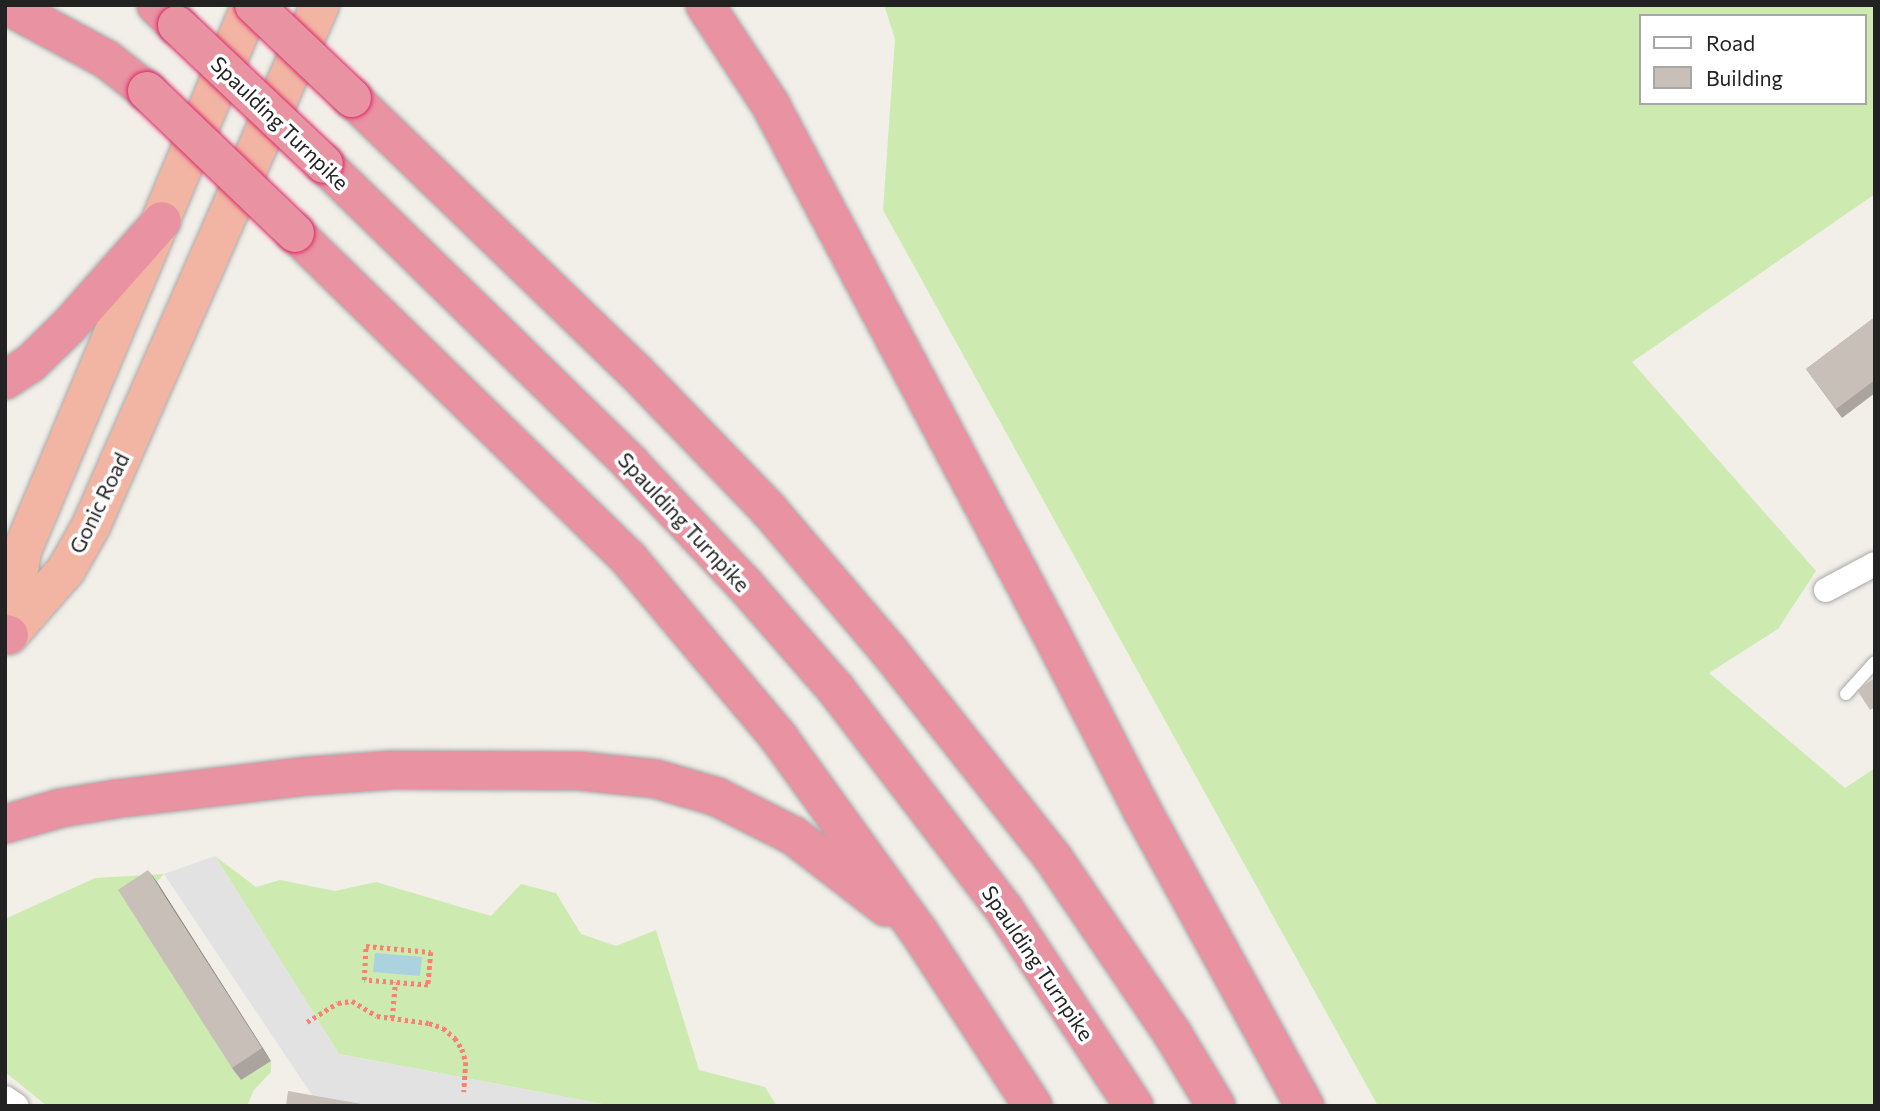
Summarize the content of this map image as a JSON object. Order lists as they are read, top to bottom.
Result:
{
  "streets": {
    "highway": ["Spaulding Turnpike", "Gonic Road"]
  },
  "legend": ["Road", "Building"]
}
